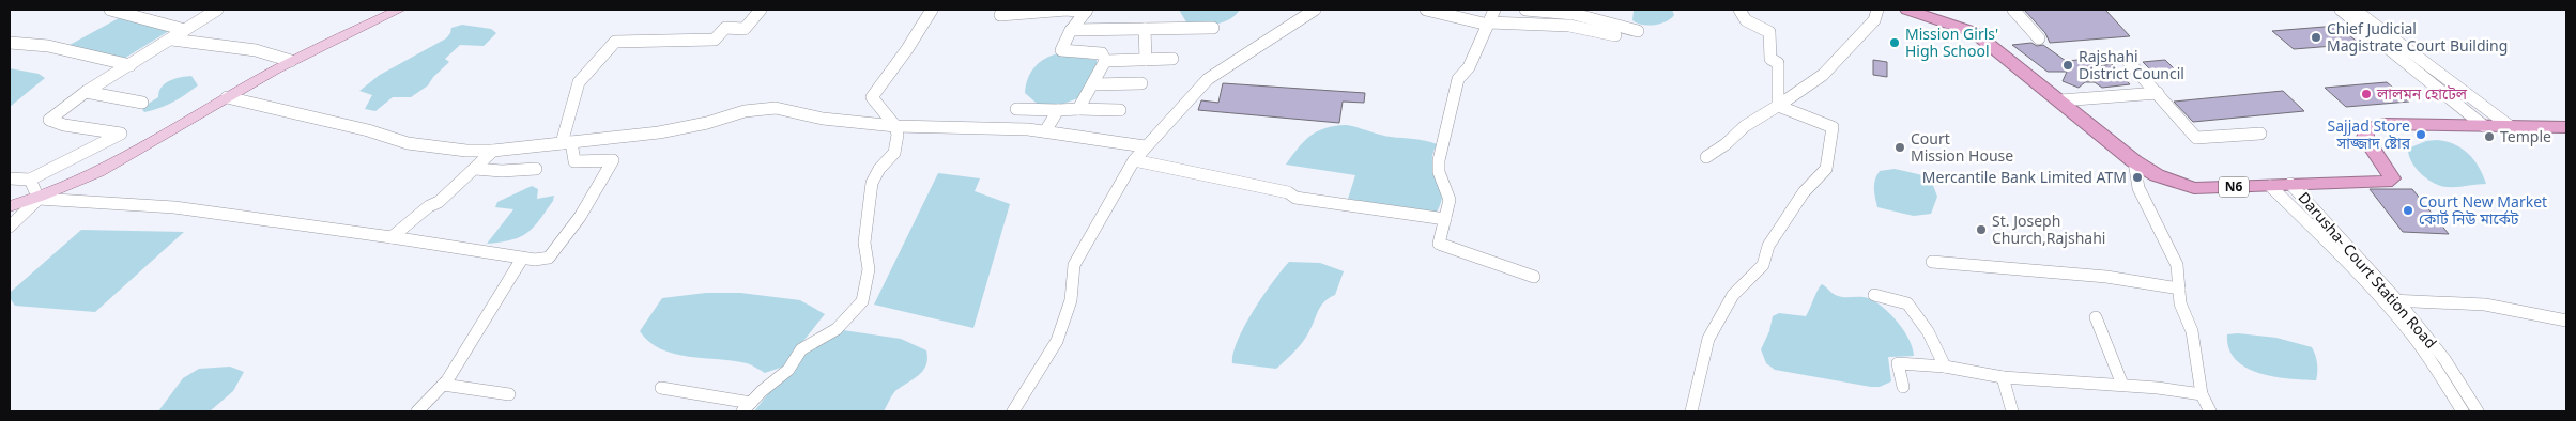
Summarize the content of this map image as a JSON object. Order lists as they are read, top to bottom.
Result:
{
  "streets": {
    "highway": ["N6"],
    "street": ["Darusha- Court Station Road"]
  },
  "crossings": [
    ["N6", "Darusha- Court Station Road"]
  ],
  "places": [
    "Chief Judicial Magistrate Court Building",
    "Mission Girls' High School",
    "Rajshahi District Council",
    "লালমন হোটেল",
    "Sajjad Store সাজ্জাদ ষ্টোর",
    "Temple",
    "Court Mission House",
    "Mercantile Bank Limited ATM",
    "Court New Market কোর্ট নিউ মার্কেট",
    "St. Joseph Church,Rajshahi"
  ]
}
